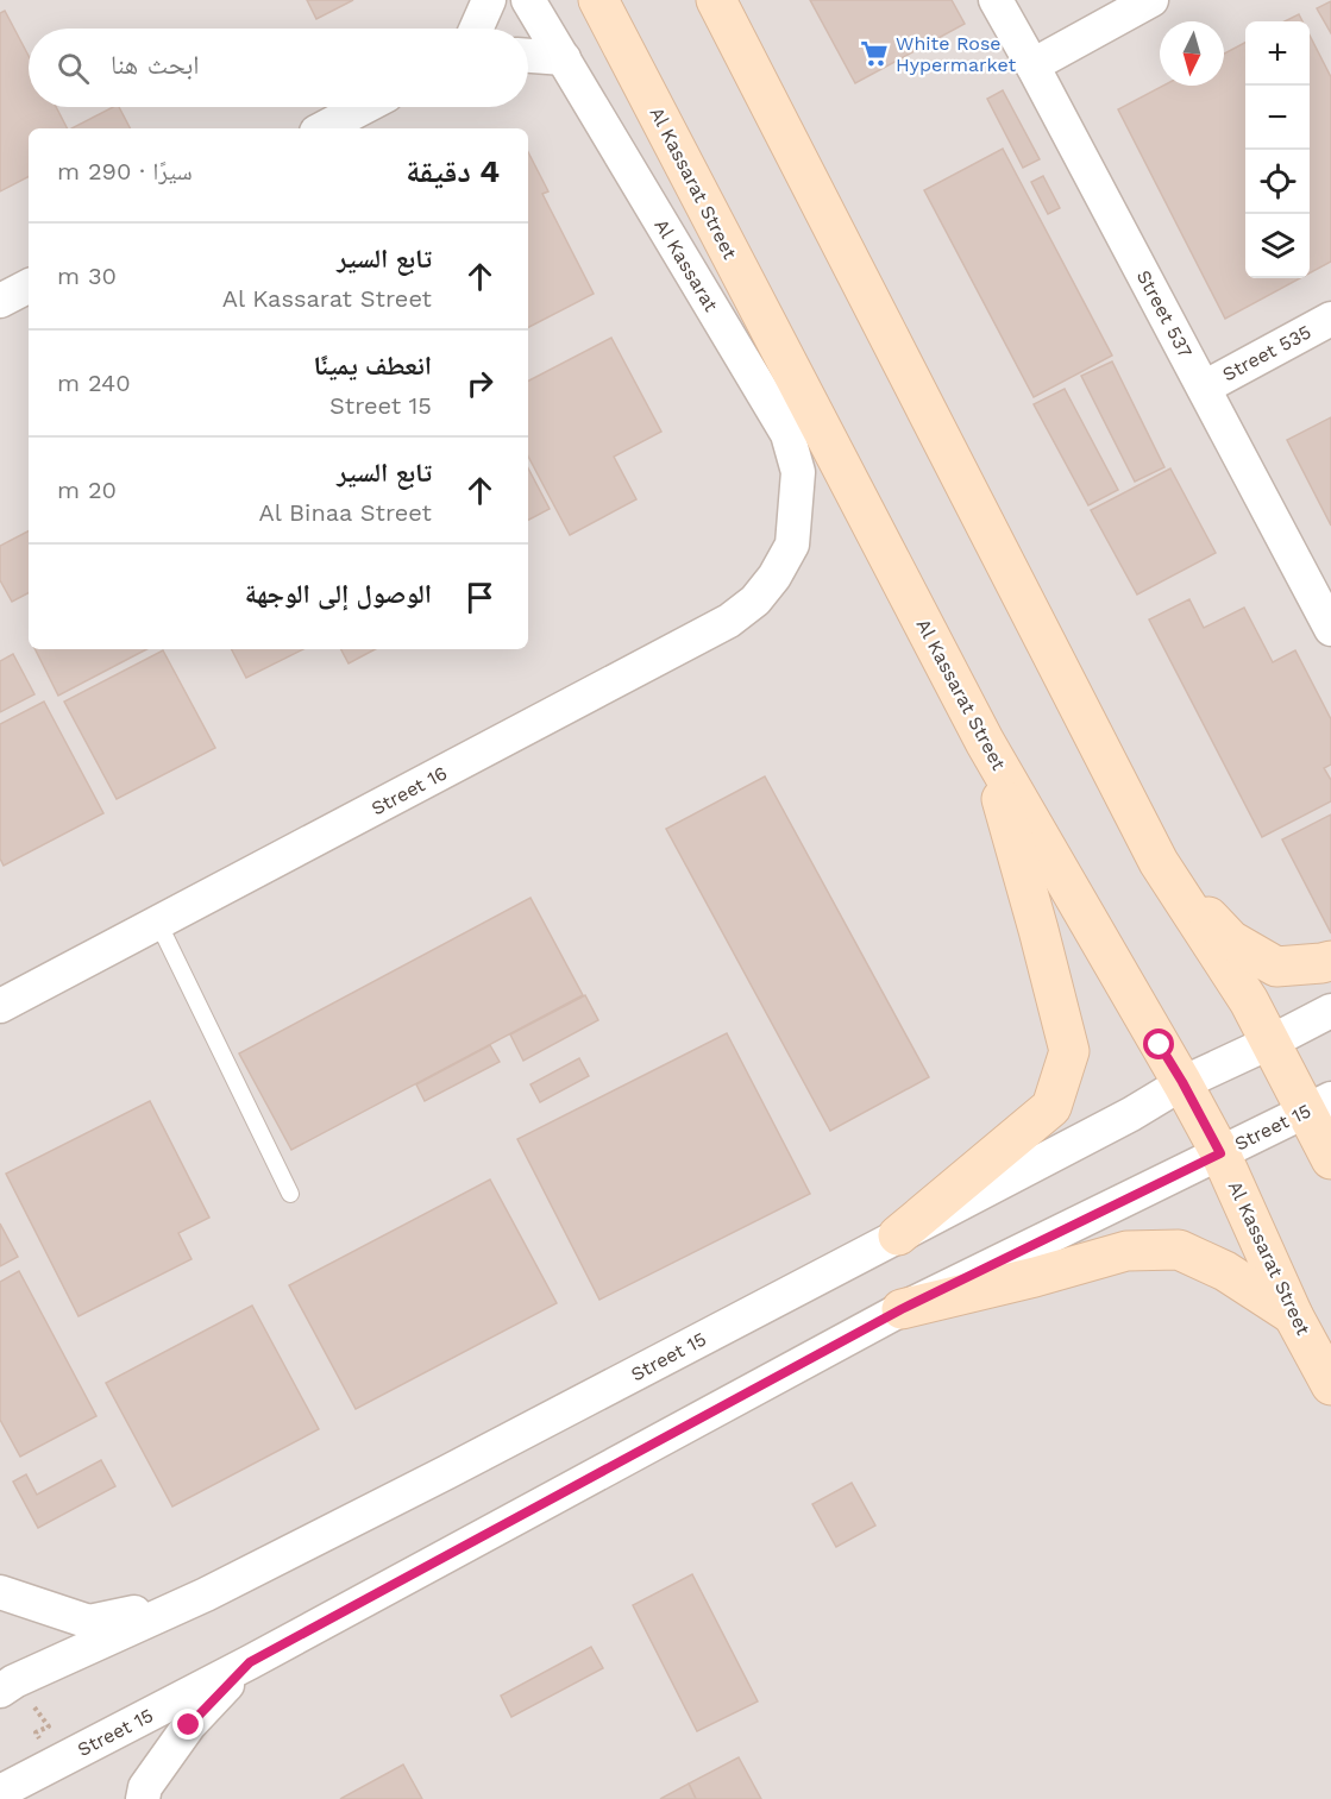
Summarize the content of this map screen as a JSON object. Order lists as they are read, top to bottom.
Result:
{
  "streets": {
    "street": [
      "Al Kassarat Street",
      "Al Kassarat",
      "Street 537",
      "Street 535",
      "Street 16",
      "Street 15"
    ]
  },
  "crossings": [
    ["Al Kassarat Street", "Street 15"],
    ["Al Kassarat", "Street 16"],
    ["Street 537", "Street 535"]
  ],
  "places": {
    "supermarket": ["White Rose Hypermarket"]
  },
  "north": "bottom",
  "page": {
    "map_buttons": ["+", "−"],
    "search": "ابحث هنا",
    "heading": ["4 دقيقة", "سيرًا · 290 m"],
    "list": [
      ["تابع السير", "Al Kassarat Street", "30 m"],
      ["انعطف يمينًا", "Street 15", "240 m"],
      ["تابع السير", "Al Binaa Street", "20 m"],
      "الوصول إلى الوجهة"
    ]
  }
}
